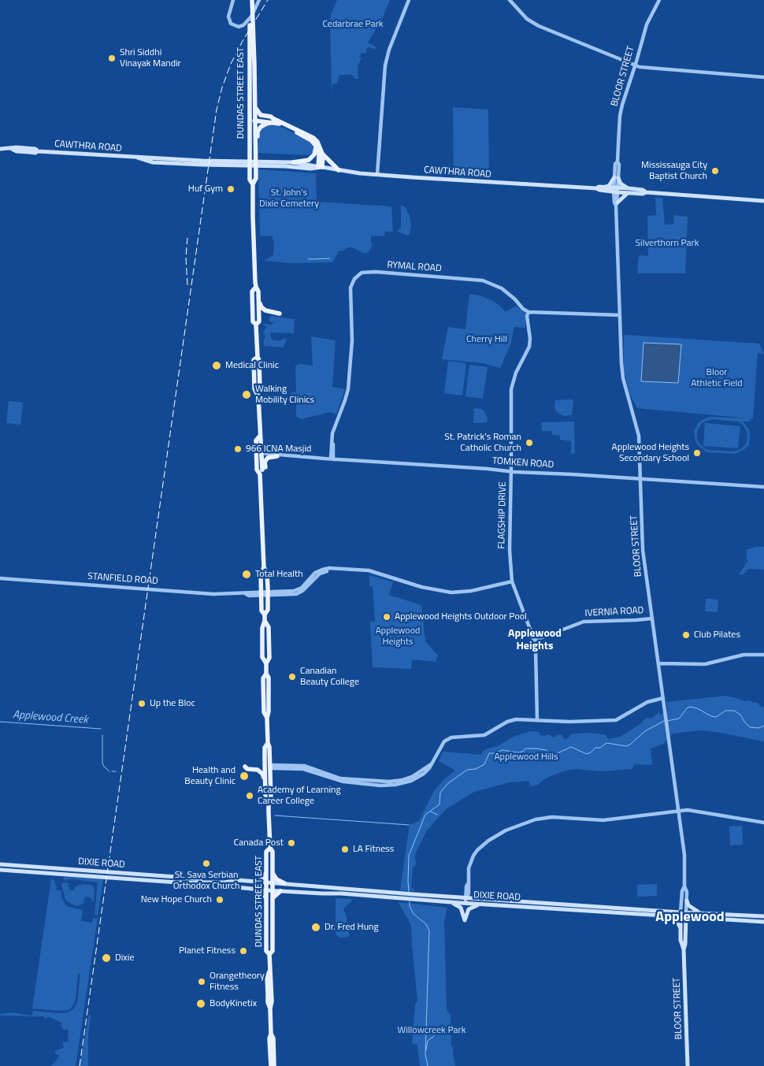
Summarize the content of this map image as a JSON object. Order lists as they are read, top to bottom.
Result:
{
  "streets": {
    "main road": [
      "BLOOR STREET",
      "DUNDAS STREET EAST",
      "CAWTHRA ROAD",
      "DIXIE ROAD"
    ],
    "street": [
      "RYMAL ROAD",
      "TOMKEN ROAD",
      "FLAGSHIP DRIVE",
      "STANFIELD ROAD",
      "IVERNIA ROAD"
    ]
  },
  "crossings": [
    ["BLOOR STREET", "CAWTHRA ROAD"],
    ["BLOOR STREET", "TOMKEN ROAD"],
    ["BLOOR STREET", "IVERNIA ROAD"],
    ["BLOOR STREET", "DIXIE ROAD"],
    ["DUNDAS STREET EAST", "TOMKEN ROAD"],
    ["DUNDAS STREET EAST", "STANFIELD ROAD"],
    ["DUNDAS STREET EAST", "DIXIE ROAD"],
    ["RYMAL ROAD", "TOMKEN ROAD"],
    ["RYMAL ROAD", "FLAGSHIP DRIVE"],
    ["TOMKEN ROAD", "FLAGSHIP DRIVE"],
    ["FLAGSHIP DRIVE", "STANFIELD ROAD"],
    ["FLAGSHIP DRIVE", "IVERNIA ROAD"]
  ],
  "districts": ["Applewood Heights", "Applewood"],
  "water": ["Applewood Creek"],
  "parks": [
    "Cedarbrae Park",
    "St. John’s Dixie Cemetery",
    "Silverthorn Park",
    "Cherry Hill",
    "Bloor Athletic Field",
    "Applewood Heights",
    "Applewood Hills",
    "Willowcreek Park"
  ],
  "places": [
    "Shri Siddhi Vinayak Mandir",
    "Mississauga City Baptist Church",
    "Huf Gym",
    "Medical Clinic",
    "Walking Mobility Clinics",
    "St. Patrick's Roman Catholic Church",
    "966 ICNA Masjid",
    "Applewood Heights Secondary School",
    "Total Health",
    "Applewood Heights Outdoor Pool",
    "Club Pilates",
    "Canadian Beauty College",
    "Up the Bloc",
    "Health and Beauty Clinic",
    "Academy of Learning Career College",
    "Canada Post",
    "LA Fitness",
    "St. Sava Serbian Orthodox Church",
    "New Hope Church",
    "Dr. Fred Hung",
    "Planet Fitness",
    "Dixie",
    "Orangetheory Fitness",
    "BodyKinetix"
  ]
}
